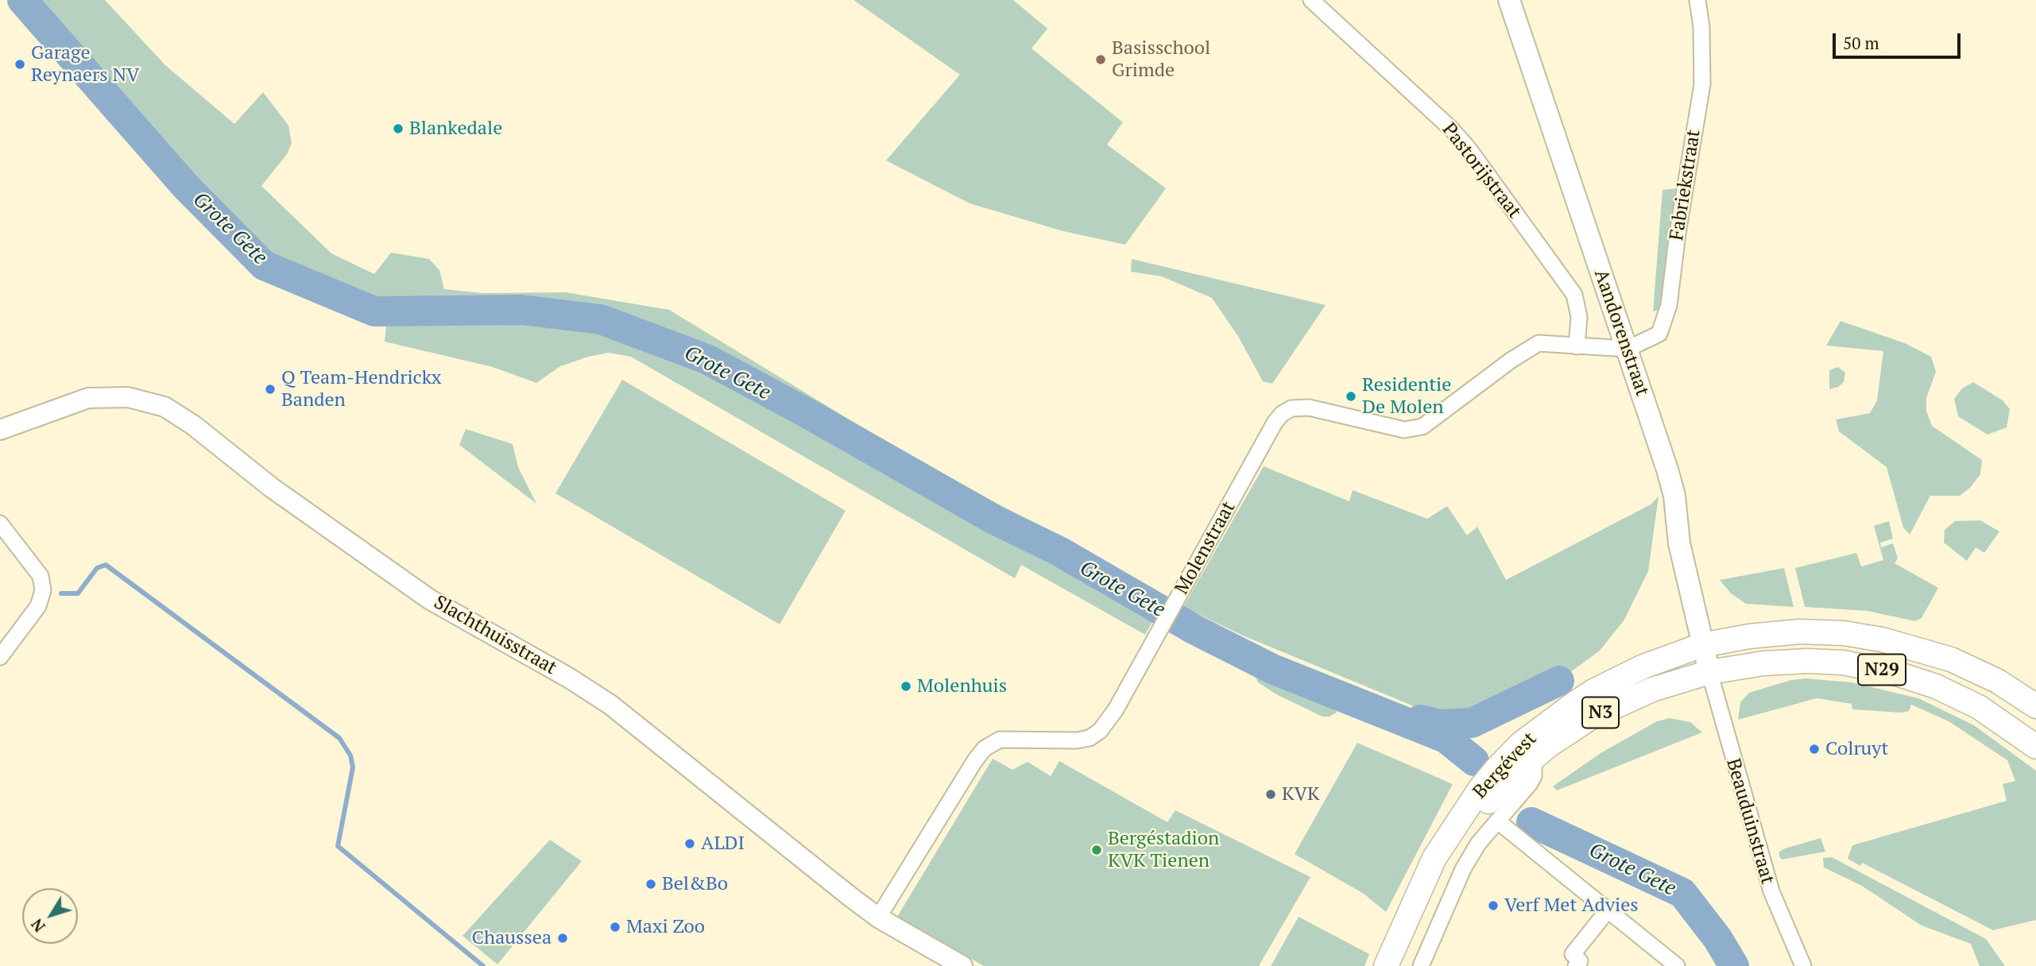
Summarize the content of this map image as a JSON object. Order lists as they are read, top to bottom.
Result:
{
  "streets": {
    "main road": [
      "Aandorenstraat",
      "N29",
      "N3",
      "Bergévest"
    ],
    "street": [
      "Pastorijstraat",
      "Fabriekstraat",
      "Molenstraat",
      "Slachthuisstraat",
      "Beauduinstraat"
    ]
  },
  "crossings": [
    ["Pastorijstraat", "Molenstraat"],
    ["Fabriekstraat", "Aandorenstraat"],
    ["Fabriekstraat", "Molenstraat"],
    ["Aandorenstraat", "Molenstraat"],
    ["Aandorenstraat", "N29"],
    ["Aandorenstraat", "Bergévest"],
    ["Aandorenstraat", "Beauduinstraat"],
    ["Molenstraat", "Slachthuisstraat"],
    ["N29", "Bergévest"],
    ["N29", "Beauduinstraat"],
    ["Bergévest", "Beauduinstraat"]
  ],
  "water": ["Grote Gete"],
  "places": [
    "Basisschool Grimde",
    "Garage Reynaers NV",
    "Blankedale",
    "Q Team-Hendrickx Banden",
    "Residentie De Molen",
    "Molenhuis",
    "Colruyt",
    "KVK",
    "ALDI",
    "Bergéstadion KVK Tienen",
    "Bel&Bo",
    "Verf Met Advies",
    "Maxi Zoo",
    "Chaussea"
  ],
  "scale_bar": "50 m",
  "north": "bottom left"
}
